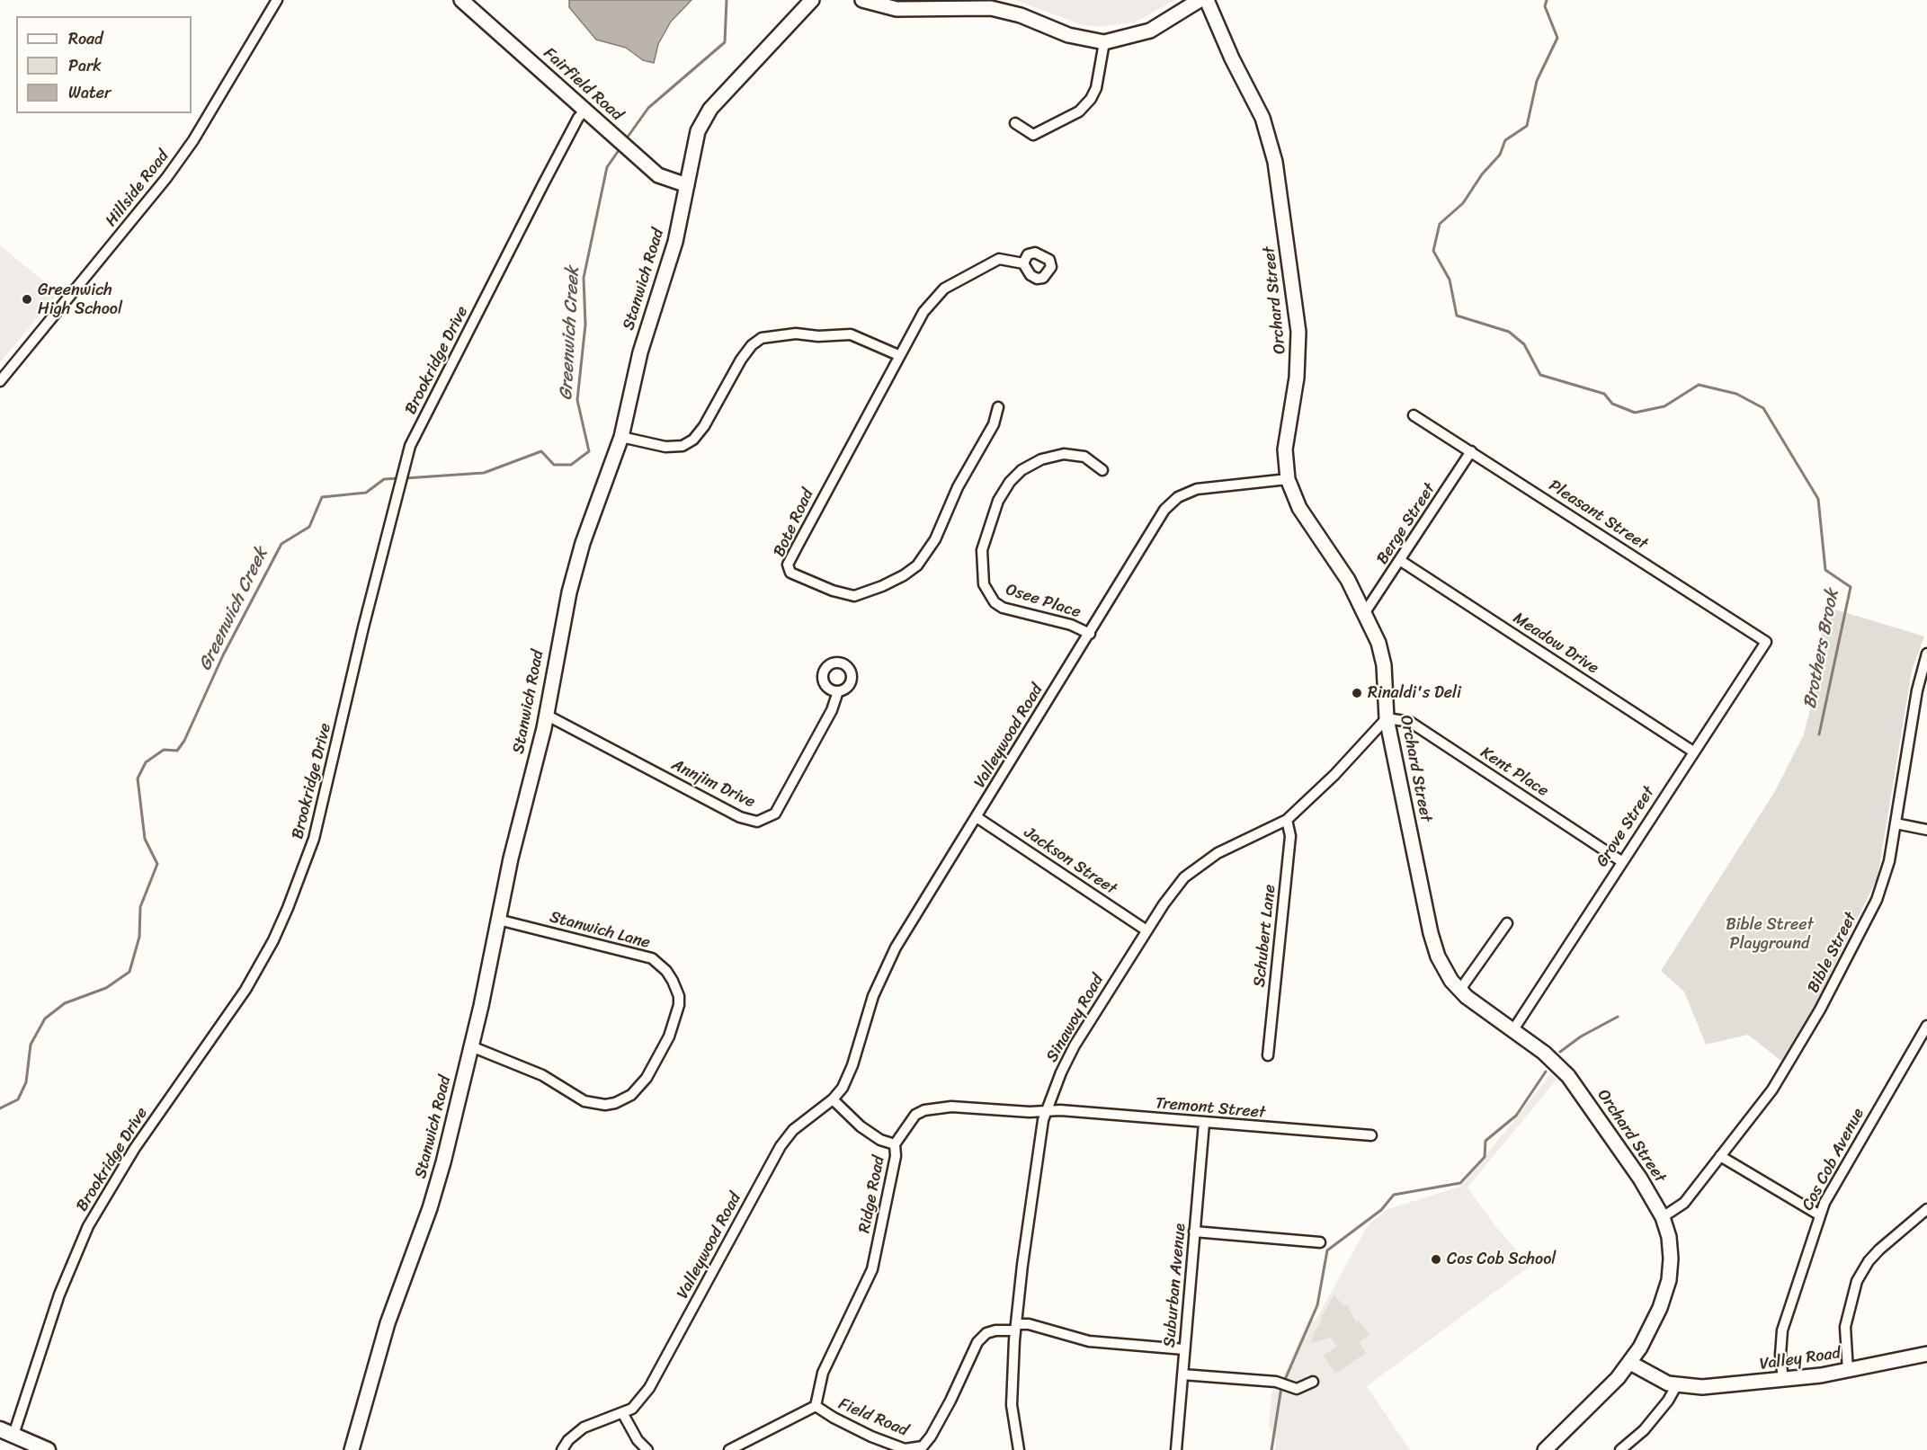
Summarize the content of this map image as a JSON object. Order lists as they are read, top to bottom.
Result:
{
  "streets": {
    "street": [
      "Fairfield Road",
      "Hillside Road",
      "Stanwich Road",
      "Orchard Street",
      "Brookridge Drive",
      "Pleasant Street",
      "Bote Road",
      "Berge Street",
      "Osee Place",
      "Meadow Drive",
      "Valleywood Road",
      "Kent Place",
      "Annjim Drive",
      "Grove Street",
      "Jackson Street",
      "Stanwich Lane",
      "Schubert Lane",
      "Bible Street",
      "Sinawoy Road",
      "Tremont Street",
      "Cos Cob Avenue",
      "Ridge Road",
      "Suburban Avenue",
      "Valley Road",
      "Field Road"
    ]
  },
  "crossings": [
    ["Fairfield Road", "Stanwich Road"],
    ["Fairfield Road", "Brookridge Drive"],
    ["Stanwich Road", "Annjim Drive"],
    ["Stanwich Road", "Stanwich Lane"],
    ["Orchard Street", "Berge Street"],
    ["Orchard Street", "Valleywood Road"],
    ["Orchard Street", "Kent Place"],
    ["Orchard Street", "Grove Street"],
    ["Orchard Street", "Bible Street"],
    ["Orchard Street", "Sinawoy Road"],
    ["Orchard Street", "Valley Road"],
    ["Pleasant Street", "Berge Street"],
    ["Pleasant Street", "Grove Street"],
    ["Berge Street", "Meadow Drive"],
    ["Osee Place", "Valleywood Road"],
    ["Meadow Drive", "Grove Street"],
    ["Valleywood Road", "Jackson Street"],
    ["Kent Place", "Grove Street"],
    ["Kent Place", "Sinawoy Road"],
    ["Jackson Street", "Sinawoy Road"],
    ["Schubert Lane", "Sinawoy Road"],
    ["Sinawoy Road", "Tremont Street"],
    ["Sinawoy Road", "Ridge Road"],
    ["Sinawoy Road", "Field Road"],
    ["Tremont Street", "Ridge Road"],
    ["Tremont Street", "Suburban Avenue"],
    ["Cos Cob Avenue", "Valley Road"],
    ["Ridge Road", "Field Road"]
  ],
  "water": ["Greenwich Creek", "Brothers Brook"],
  "parks": ["Bible Street Playground"],
  "places": ["Greenwich High School", "Rinaldi's Deli", "Cos Cob School"],
  "legend": ["Road", "Park", "Water"]
}
